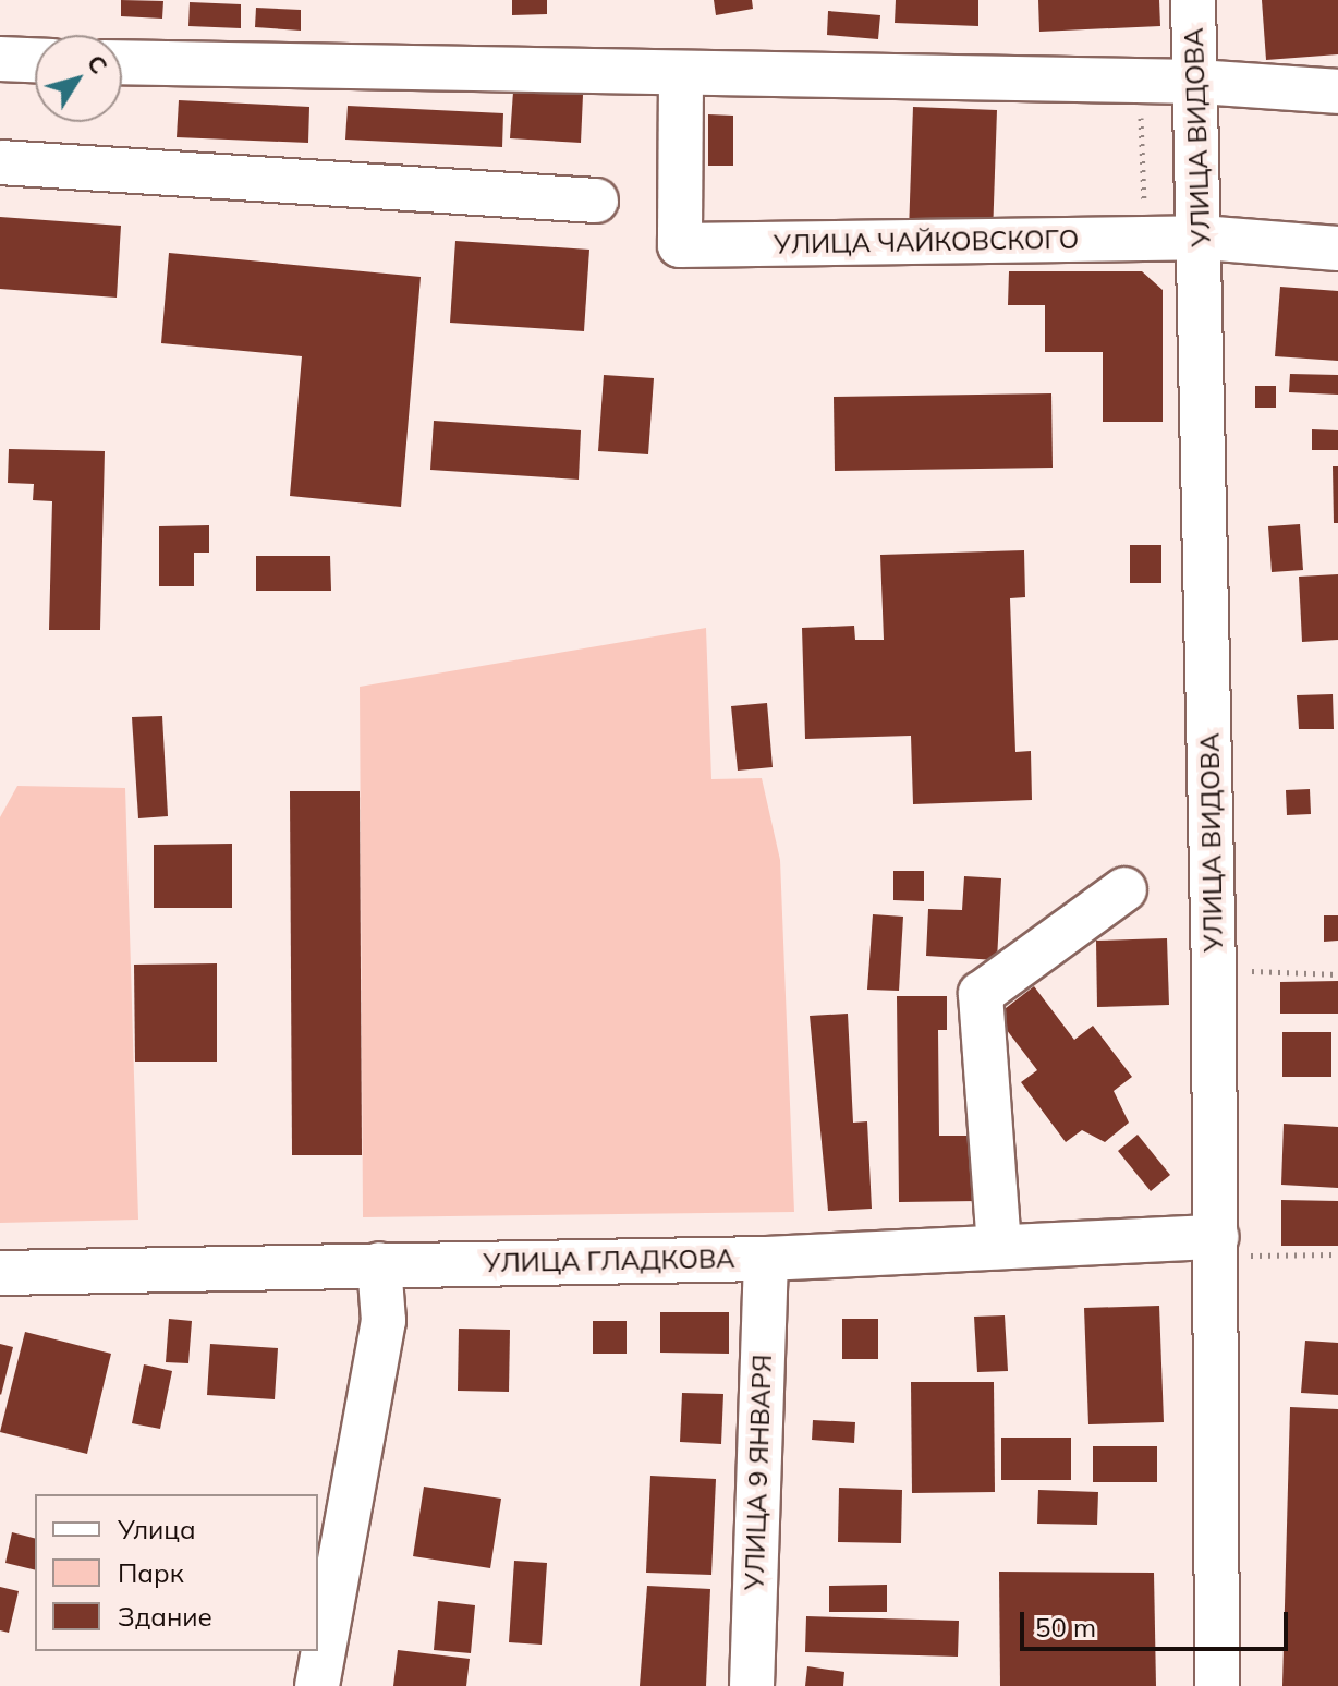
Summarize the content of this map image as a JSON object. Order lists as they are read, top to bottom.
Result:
{
  "streets": {
    "street": [
      "УЛИЦА ВИДОВА",
      "УЛИЦА ЧАЙКОВСКОГО",
      "УЛИЦА ГЛАДКОВА",
      "УЛИЦА 9 ЯНВАРЯ"
    ]
  },
  "crossings": [
    ["УЛИЦА ВИДОВА", "УЛИЦА ЧАЙКОВСКОГО"],
    ["УЛИЦА ВИДОВА", "УЛИЦА ГЛАДКОВА"],
    ["УЛИЦА ГЛАДКОВА", "УЛИЦА 9 ЯНВАРЯ"]
  ],
  "legend": ["Улица", "Парк", "Здание"],
  "scale_bar": "50 m",
  "north": "top right"
}
